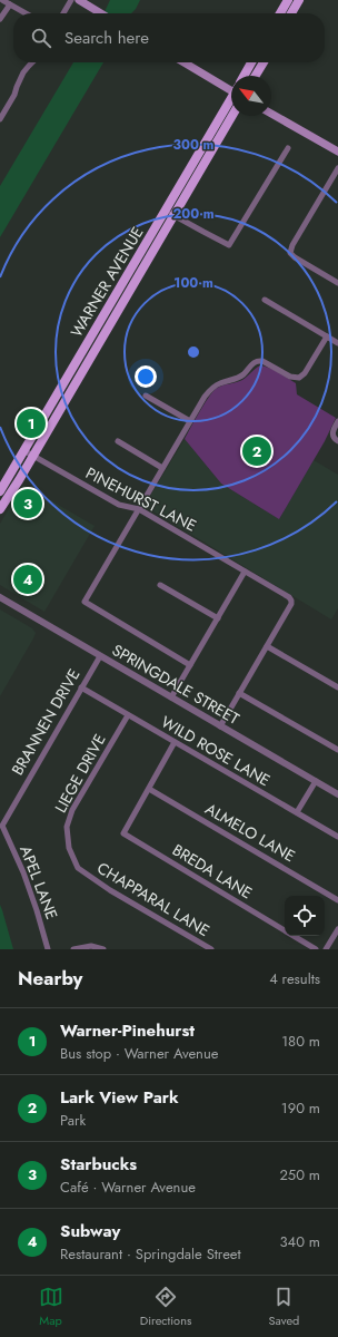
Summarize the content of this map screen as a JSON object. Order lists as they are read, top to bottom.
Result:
{
  "streets": {
    "main road": ["WARNER AVENUE"],
    "street": [
      "PINEHURST LANE",
      "SPRINGDALE STREET",
      "BRANNEN DRIVE",
      "WILD ROSE LANE",
      "LIEGE DRIVE",
      "ALMELO LANE",
      "BREDA LANE",
      "APEL LANE",
      "CHAPPARAL LANE"
    ]
  },
  "crossings": [
    ["WARNER AVENUE", "PINEHURST LANE"],
    ["SPRINGDALE STREET", "BRANNEN DRIVE"],
    ["BRANNEN DRIVE", "WILD ROSE LANE"],
    ["BRANNEN DRIVE", "APEL LANE"],
    ["WILD ROSE LANE", "LIEGE DRIVE"],
    ["LIEGE DRIVE", "CHAPPARAL LANE"],
    ["ALMELO LANE", "BREDA LANE"]
  ],
  "north": "top left",
  "page": {
    "search": "Search here",
    "pins": [
      "1",
      "2",
      "3",
      "4"
    ],
    "heading": ["Nearby", "4 results"],
    "list": [
      {
        "mark": "1",
        "name": "Warner-Pinehurst",
        "note": "Bus stop · Warner Avenue",
        "value": "180 m"
      },
      {
        "mark": "2",
        "name": "Lark View Park",
        "note": "Park",
        "value": "190 m"
      },
      {
        "mark": "3",
        "name": "Starbucks",
        "note": "Café · Warner Avenue",
        "value": "250 m"
      },
      {
        "mark": "4",
        "name": "Subway",
        "note": "Restaurant · Springdale Street",
        "value": "340 m"
      }
    ],
    "nav": ["Map", "Directions", "Saved"]
  },
  "rings": ["300 m", "200 m", "100 m"]
}
